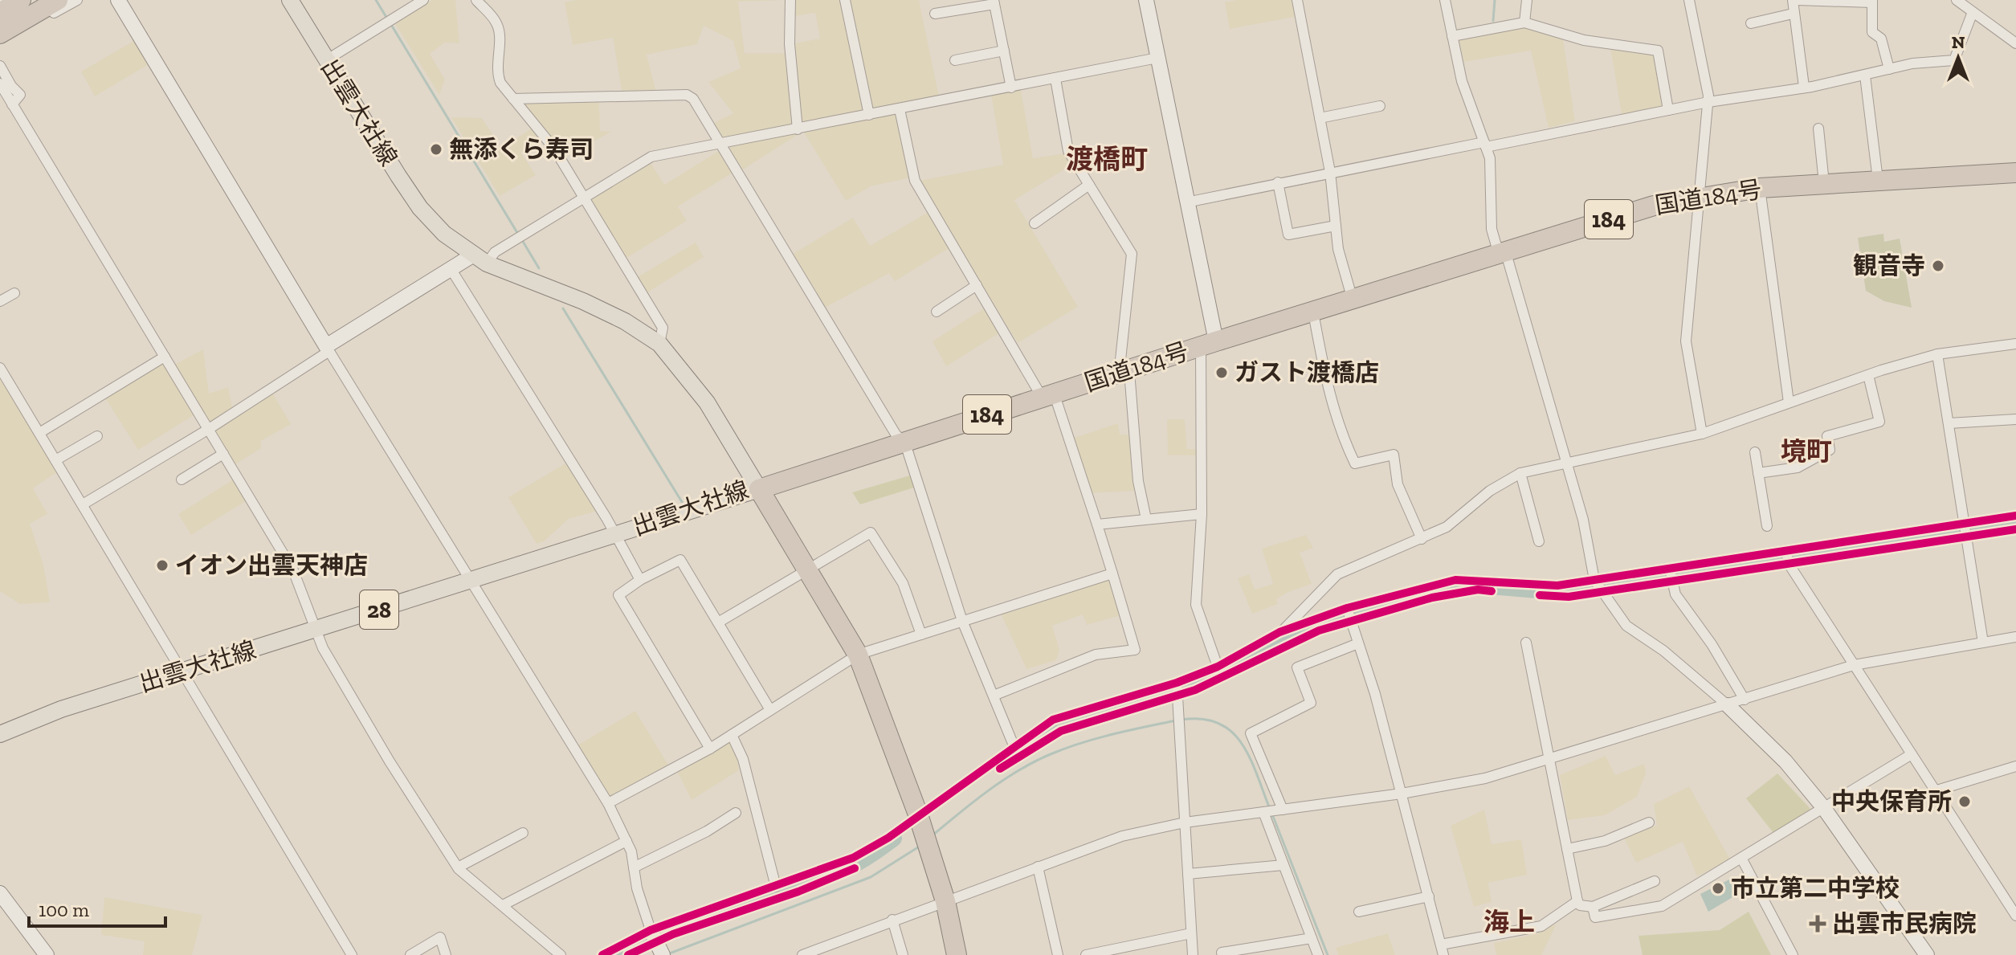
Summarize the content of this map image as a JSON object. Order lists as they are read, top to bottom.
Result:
{
  "streets": {
    "highway": ["国道184号", "184"],
    "main road": ["出雲大社線", "28"]
  },
  "crossings": [
    ["出雲大社線", "国道184号"]
  ],
  "districts": ["渡橋町", "境町", "海上"],
  "places": {
    "other": [
      "無添くら寿司",
      "観音寺",
      "ガスト渡橋店",
      "イオン出雲天神店",
      "中央保育所",
      "市立第二中学校"
    ],
    "health": ["出雲市民病院"]
  },
  "scale_bar": "100 m",
  "north": "top"
}
